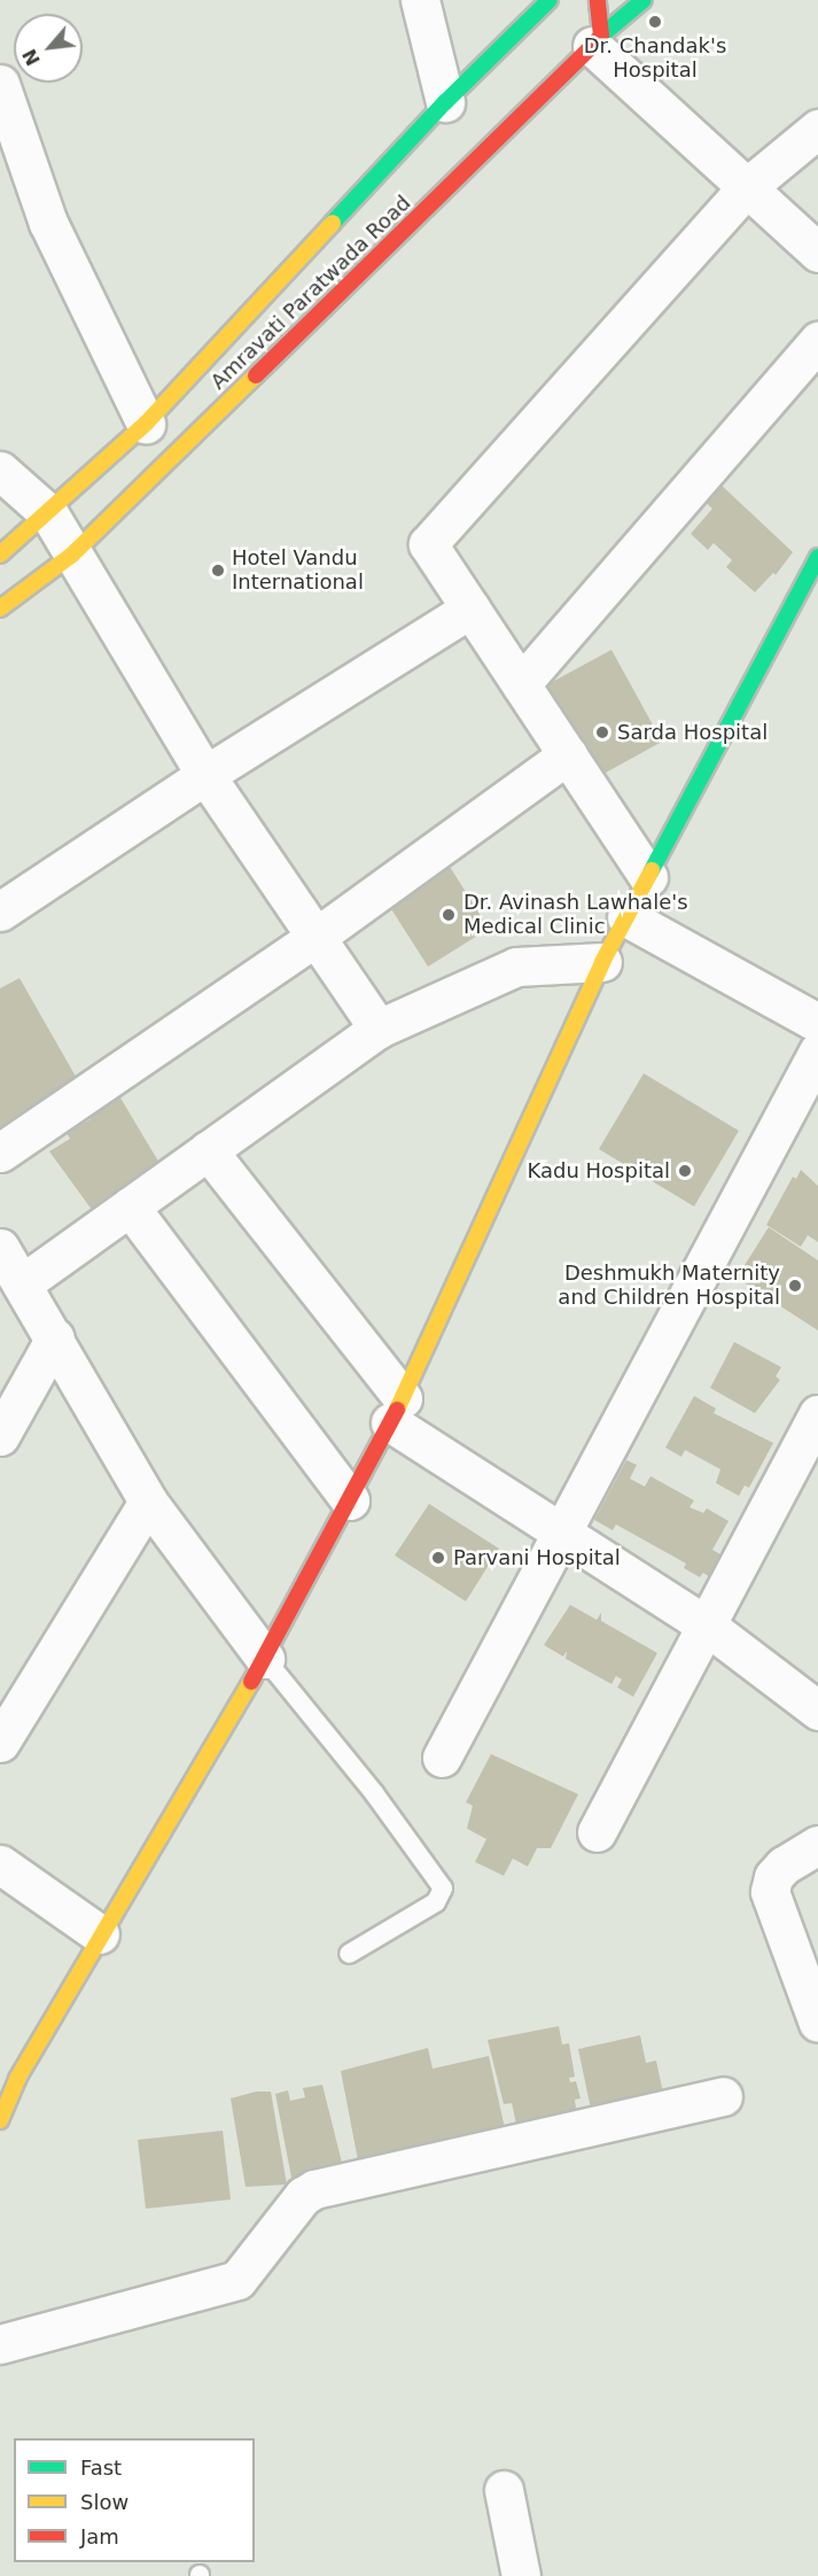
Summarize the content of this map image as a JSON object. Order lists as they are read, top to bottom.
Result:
{
  "streets": {
    "main road": ["Amravati Paratwada Road"]
  },
  "places": [
    "Dr. Chandak's Hospital",
    "Hotel Vandu International",
    "Sarda Hospital",
    "Dr. Avinash Lawhale's Medical Clinic",
    "Kadu Hospital",
    "Deshmukh Maternity and Children Hospital",
    "Parvani Hospital"
  ],
  "legend": ["Fast", "Slow", "Jam"],
  "north": "bottom left"
}
